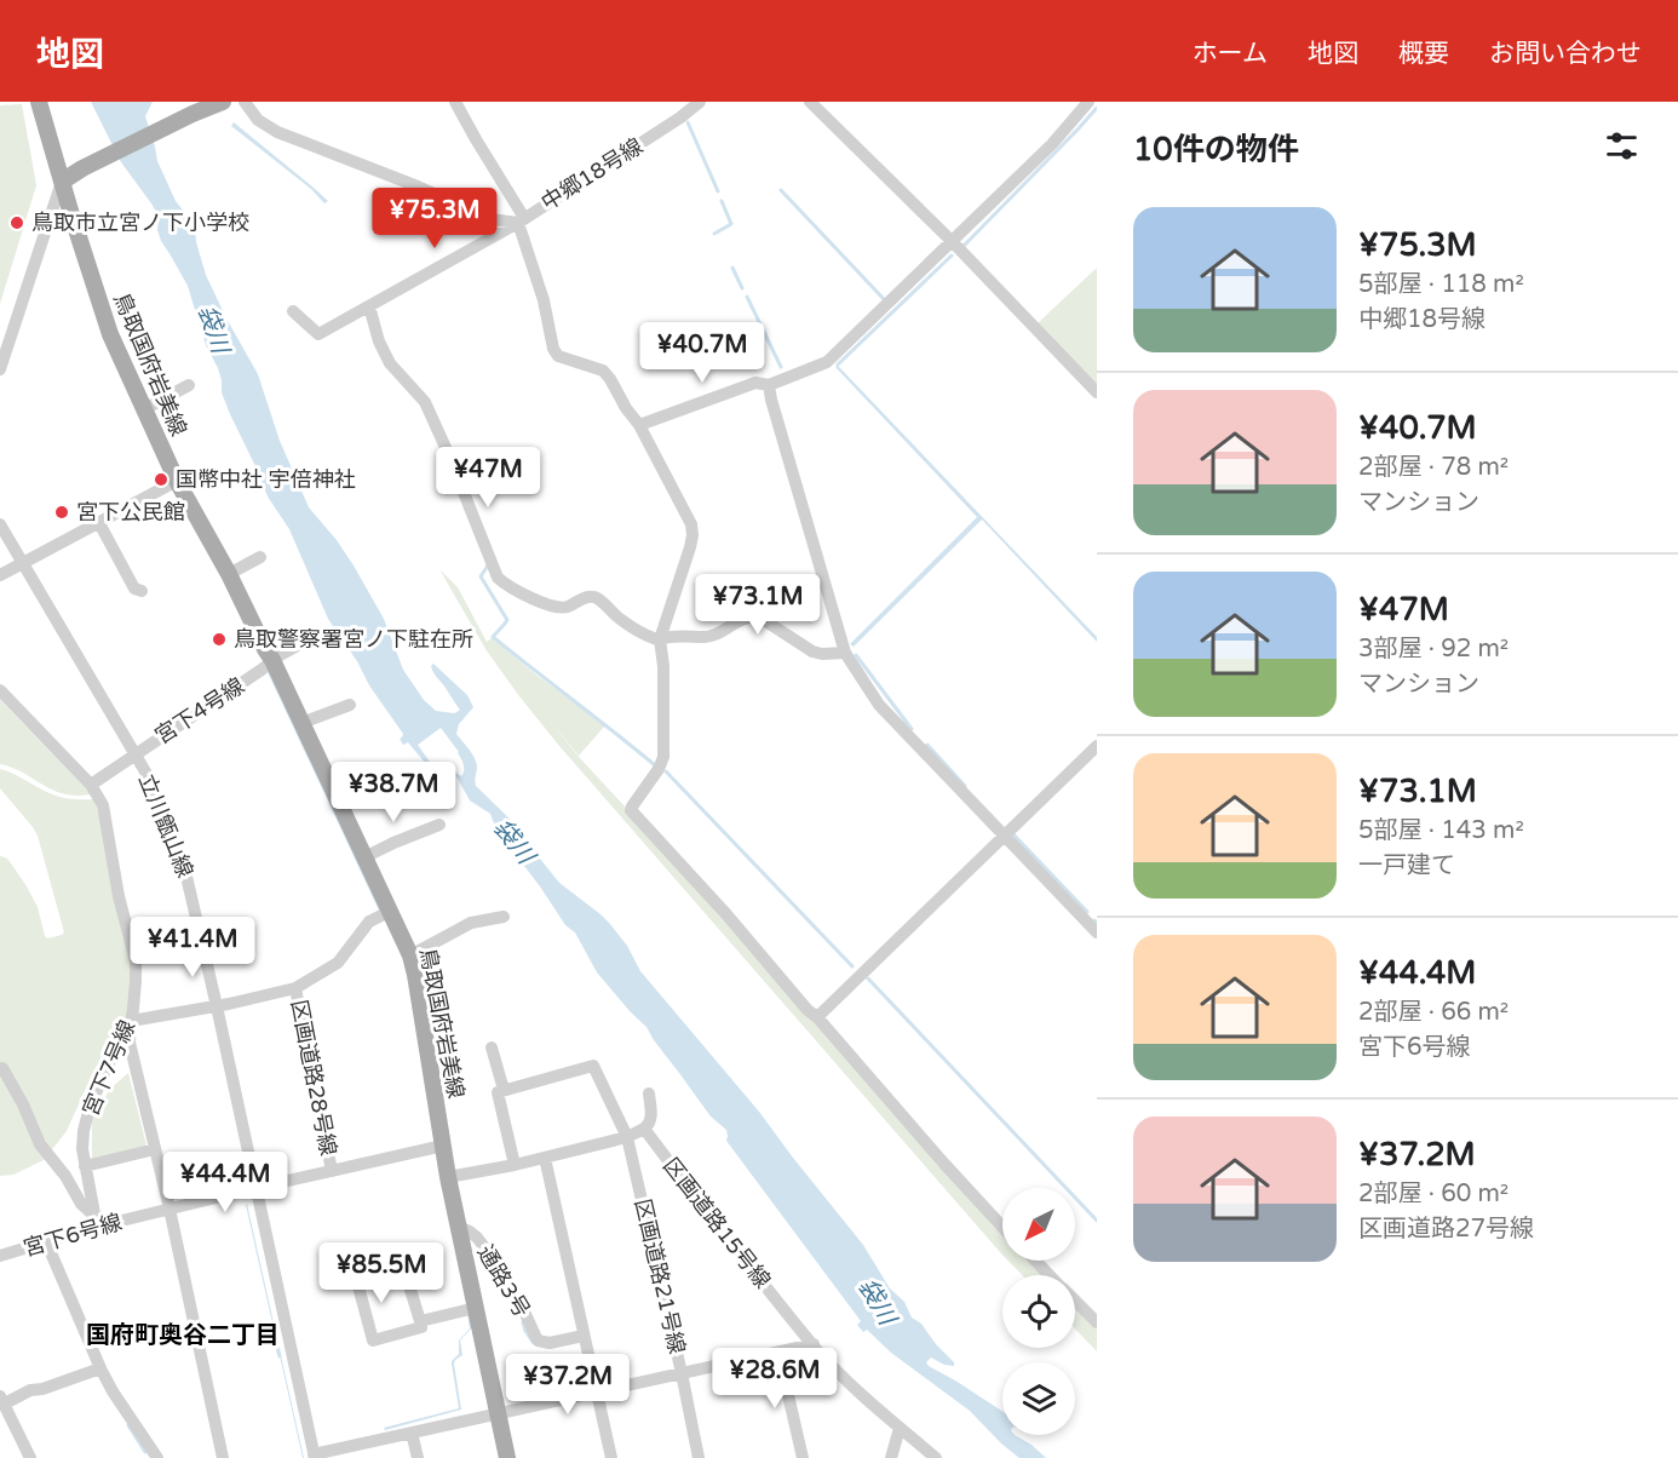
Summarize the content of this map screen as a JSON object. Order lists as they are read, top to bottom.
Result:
{
  "streets": {
    "main road": ["鳥取国府岩美線"],
    "street": [
      "中郷18号線",
      "宮下4号線",
      "立川甑山線",
      "宮下7号線",
      "区画道路28号線",
      "区画道路15号線",
      "宮下6号線",
      "区画道路21号線",
      "通路3号"
    ]
  },
  "crossings": [
    ["鳥取国府岩美線", "宮下4号線"],
    ["鳥取国府岩美線", "宮下6号線"],
    ["鳥取国府岩美線", "通路3号"],
    ["宮下4号線", "立川甑山線"],
    ["宮下4号線", "宮下7号線"],
    ["立川甑山線", "区画道路28号線"],
    ["立川甑山線", "宮下6号線"],
    ["宮下7号線", "区画道路28号線"],
    ["宮下7号線", "宮下6号線"],
    ["区画道路28号線", "宮下6号線"]
  ],
  "districts": ["国府町奥谷二丁目"],
  "water": ["袋川"],
  "places": [
    "鳥取市立宮ノ下小学校",
    "国幣中社 宇倍神社",
    "宮下公民館",
    "鳥取警察署宮ノ下駐在所"
  ],
  "north": "bottom left",
  "page": {
    "header": "地図",
    "nav": [
      "ホーム",
      "地図",
      "概要",
      "お問い合わせ"
    ],
    "heading": "10件の物件",
    "price": [
      "¥75.3M",
      "¥40.7M",
      "¥47M",
      "¥73.1M",
      "¥38.7M",
      "¥41.4M",
      "¥44.4M",
      "¥85.5M",
      "¥28.6M",
      "¥37.2M"
    ],
    "list": [
      {
        "name": "¥75.3M",
        "note": "5部屋 · 118 m² · 中郷18号線"
      },
      {
        "name": "¥40.7M",
        "note": "2部屋 · 78 m² · マンション"
      },
      {
        "name": "¥47M",
        "note": "3部屋 · 92 m² · マンション"
      },
      {
        "name": "¥73.1M",
        "note": "5部屋 · 143 m² · 一戸建て"
      },
      {
        "name": "¥44.4M",
        "note": "2部屋 · 66 m² · 宮下6号線"
      },
      {
        "name": "¥37.2M",
        "note": "2部屋 · 60 m² · 区画道路27号線"
      }
    ]
  }
}
